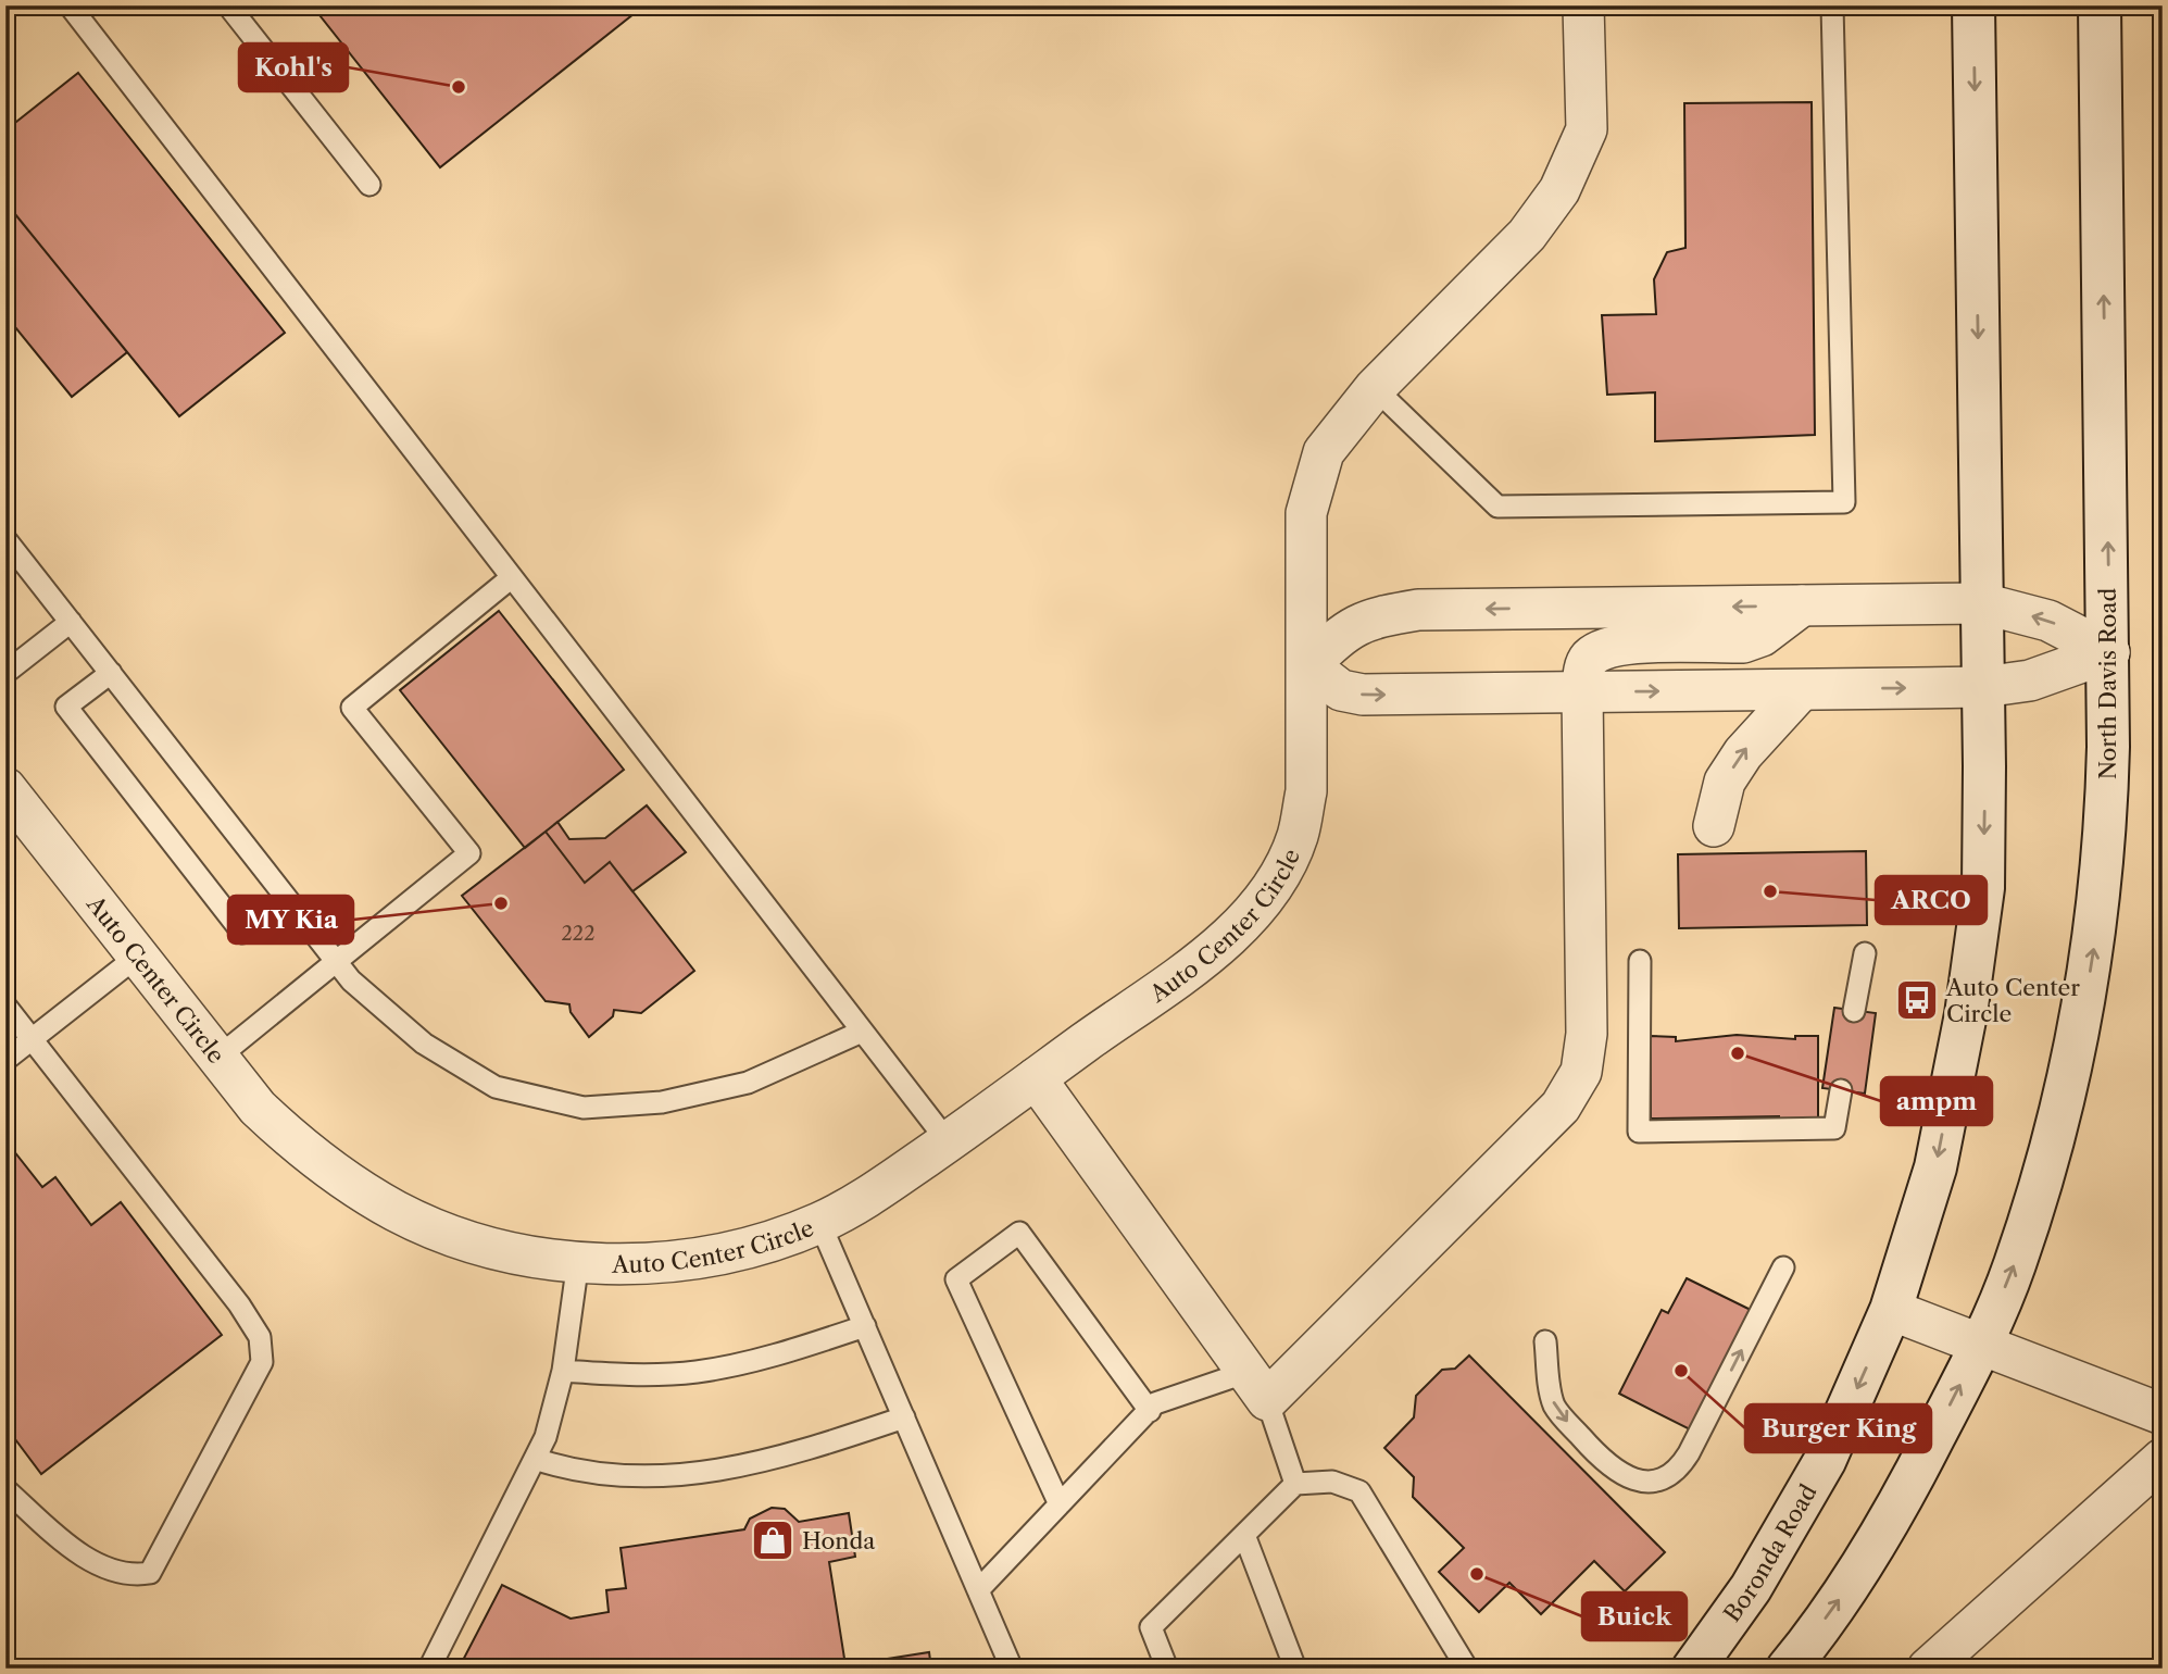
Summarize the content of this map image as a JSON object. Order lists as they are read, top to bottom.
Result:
{
  "streets": {
    "main road": ["North Davis Road", "Boronda Road"],
    "street": ["Auto Center Circle"]
  },
  "places": {
    "other": [
      "Kohl's",
      "ARCO",
      "MY Kia",
      "ampm",
      "Burger King",
      "Buick"
    ],
    "bus stop": ["Auto Center Circle"],
    "shop": ["Honda"]
  },
  "house_numbers": ["222"]
}
